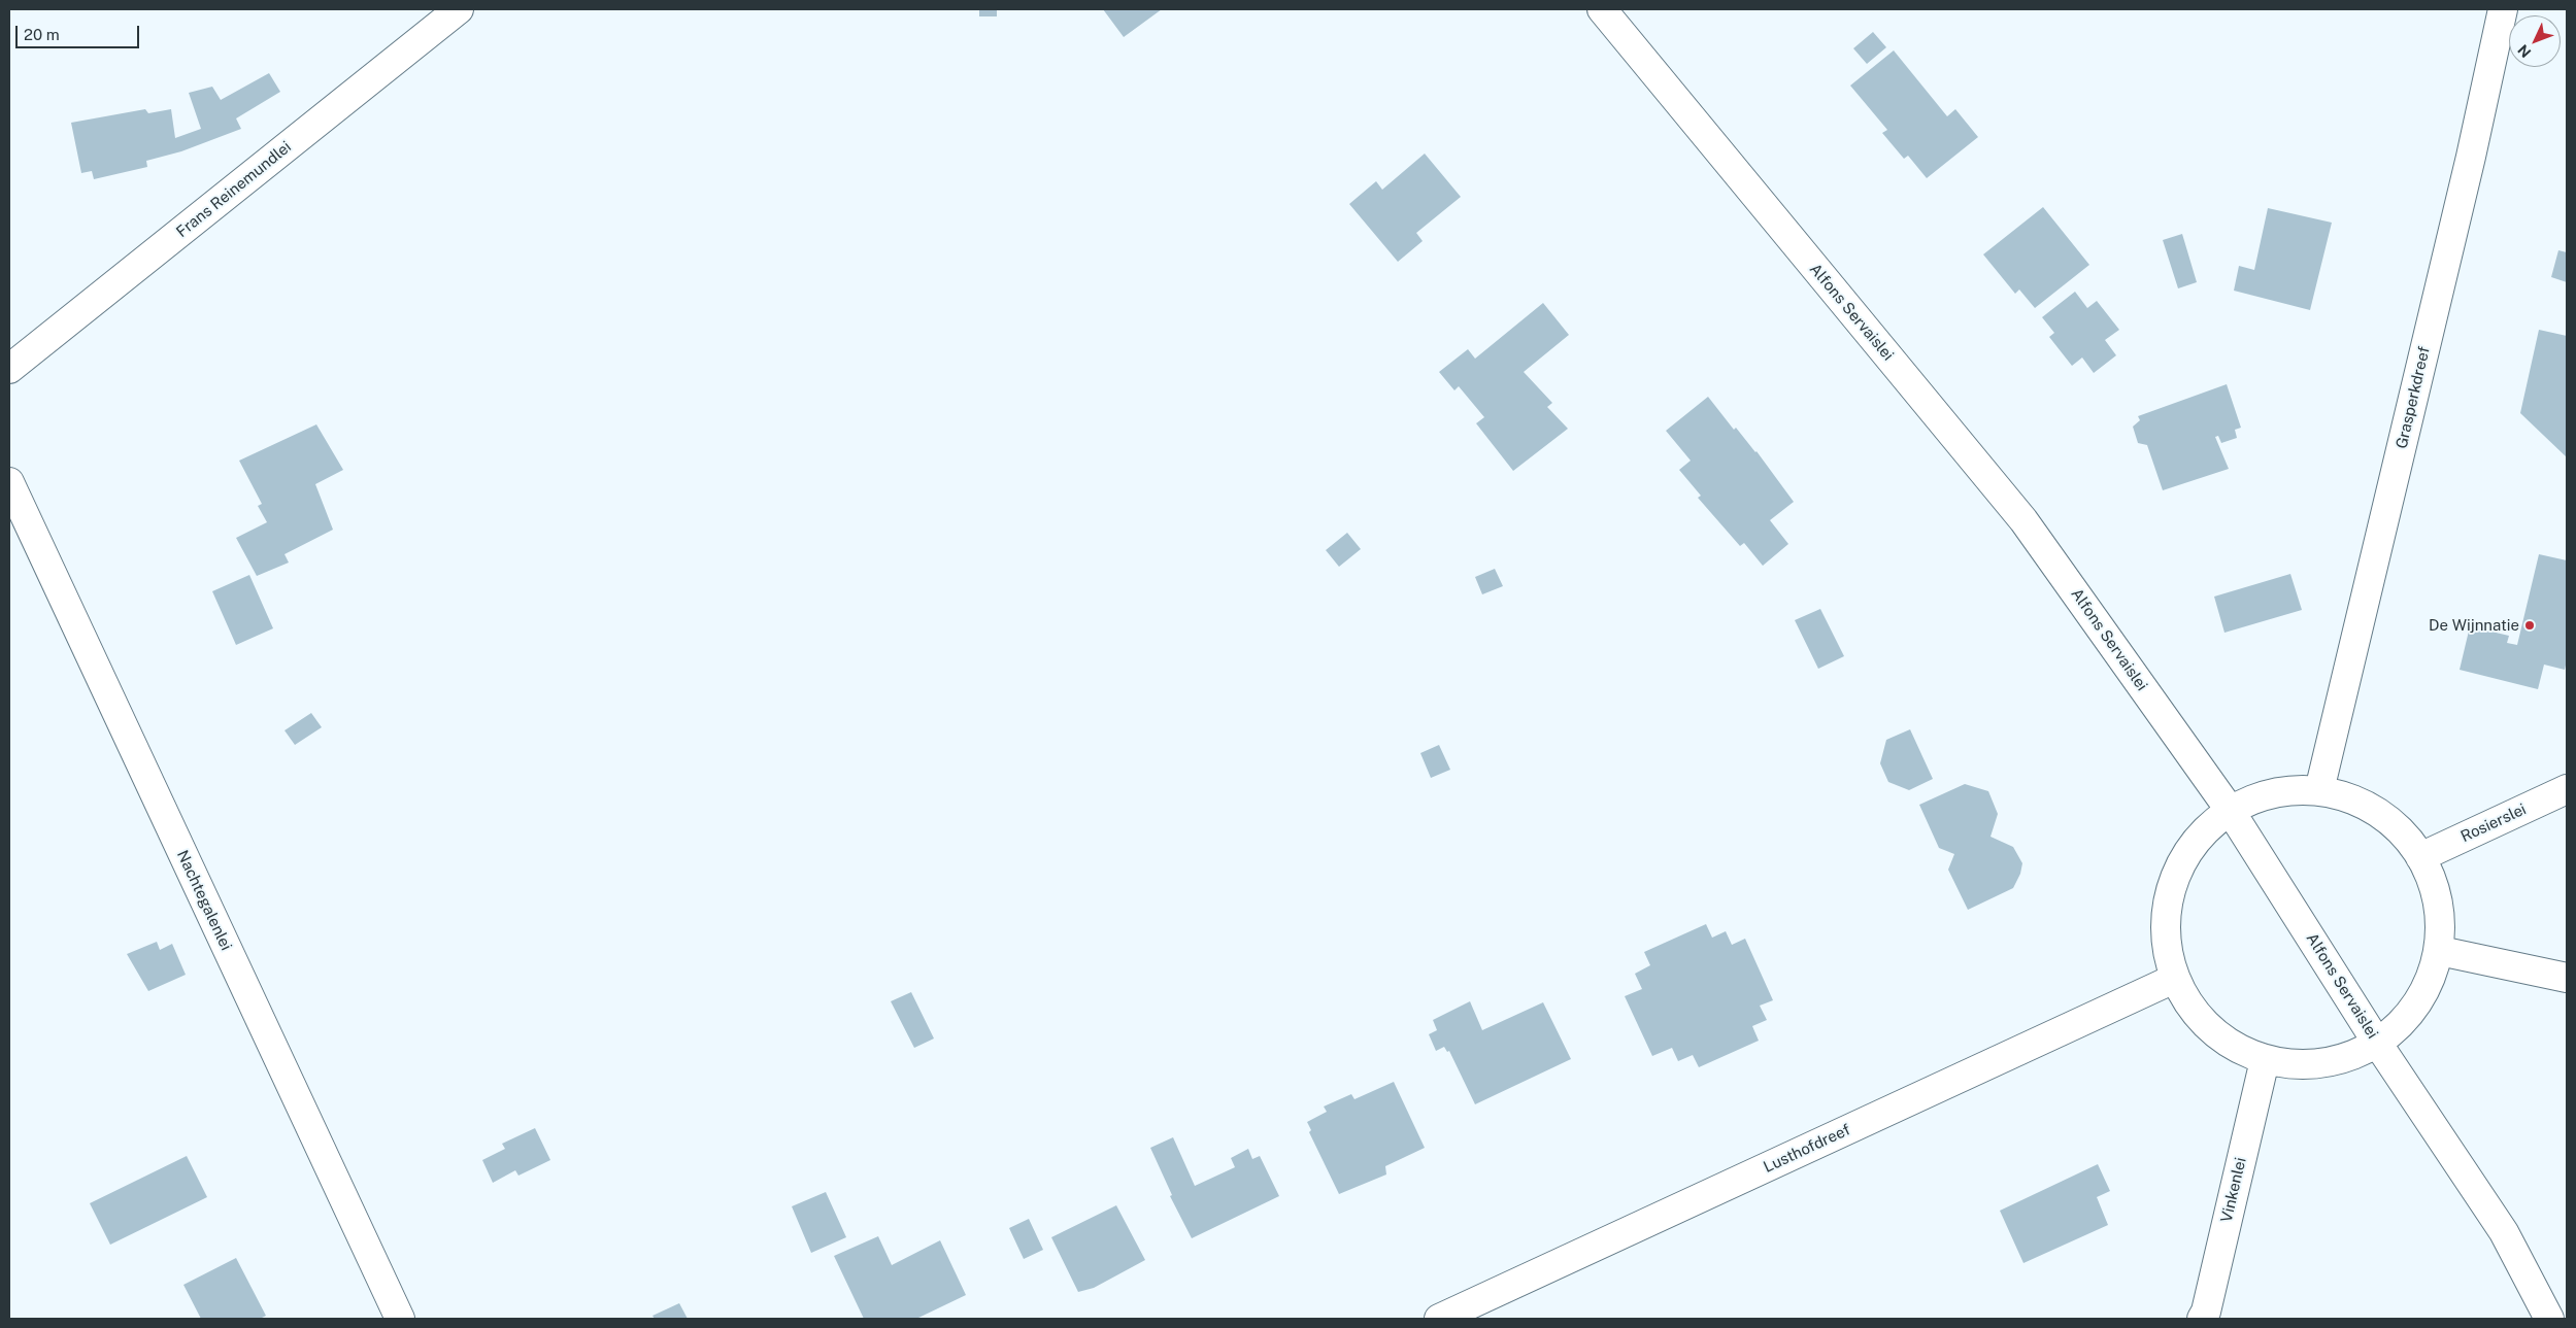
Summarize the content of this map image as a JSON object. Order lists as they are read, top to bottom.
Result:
{
  "streets": {
    "street": [
      "Frans Reinemundlei",
      "Alfons Servaislei",
      "Grasperkdreef",
      "Rosierslei",
      "Nachtegalenlei",
      "Lusthofdreef",
      "Vinkenlei"
    ]
  },
  "places": ["De Wijnnatie"],
  "scale_bar": "20 m",
  "north": "bottom left"
}
